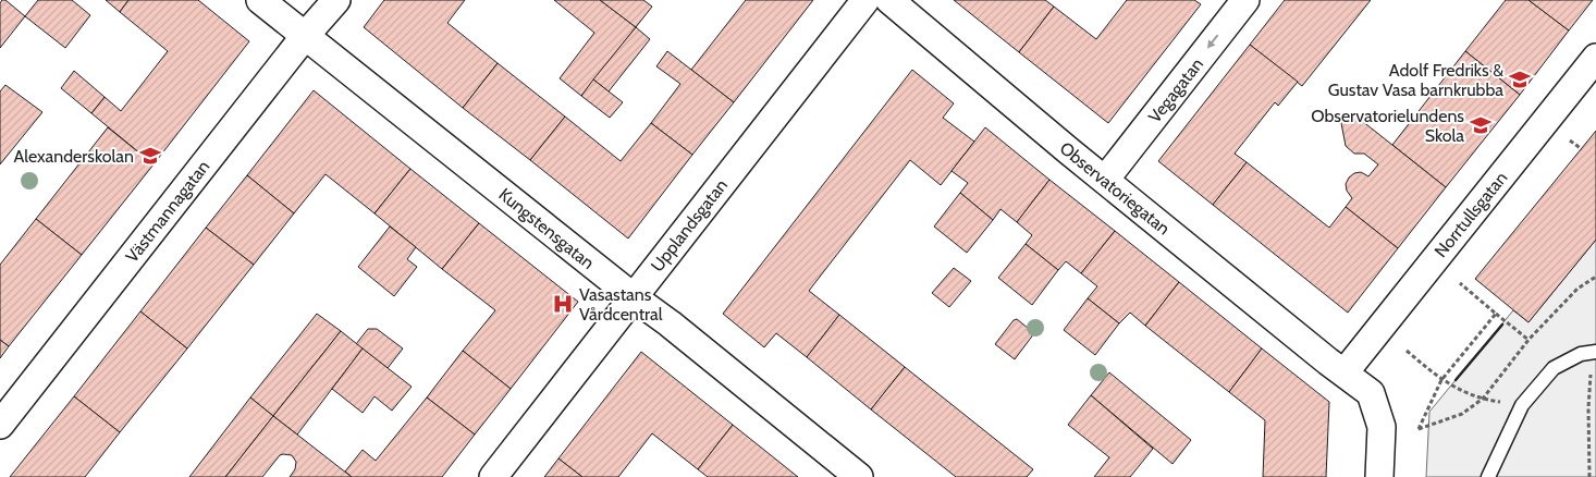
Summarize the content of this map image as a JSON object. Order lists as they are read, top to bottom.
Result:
{
  "streets": {
    "street": [
      "Vegagatan",
      "Observatoriegatan",
      "Västmannagatan",
      "Norrtullsgatan",
      "Upplandsgatan",
      "Kungstensgatan"
    ]
  },
  "crossings": [
    ["Vegagatan", "Observatoriegatan"],
    ["Observatoriegatan", "Norrtullsgatan"],
    ["Västmannagatan", "Kungstensgatan"],
    ["Upplandsgatan", "Kungstensgatan"]
  ],
  "one_way": ["Vegagatan"],
  "places": {
    "school or university": ["Adolf Fredriks & Gustav Vasa barnkrubba", "Observatorielundens Skola", "Alexanderskolan"],
    "hospital": ["Vasastans Vårdcentral"]
  }
}
